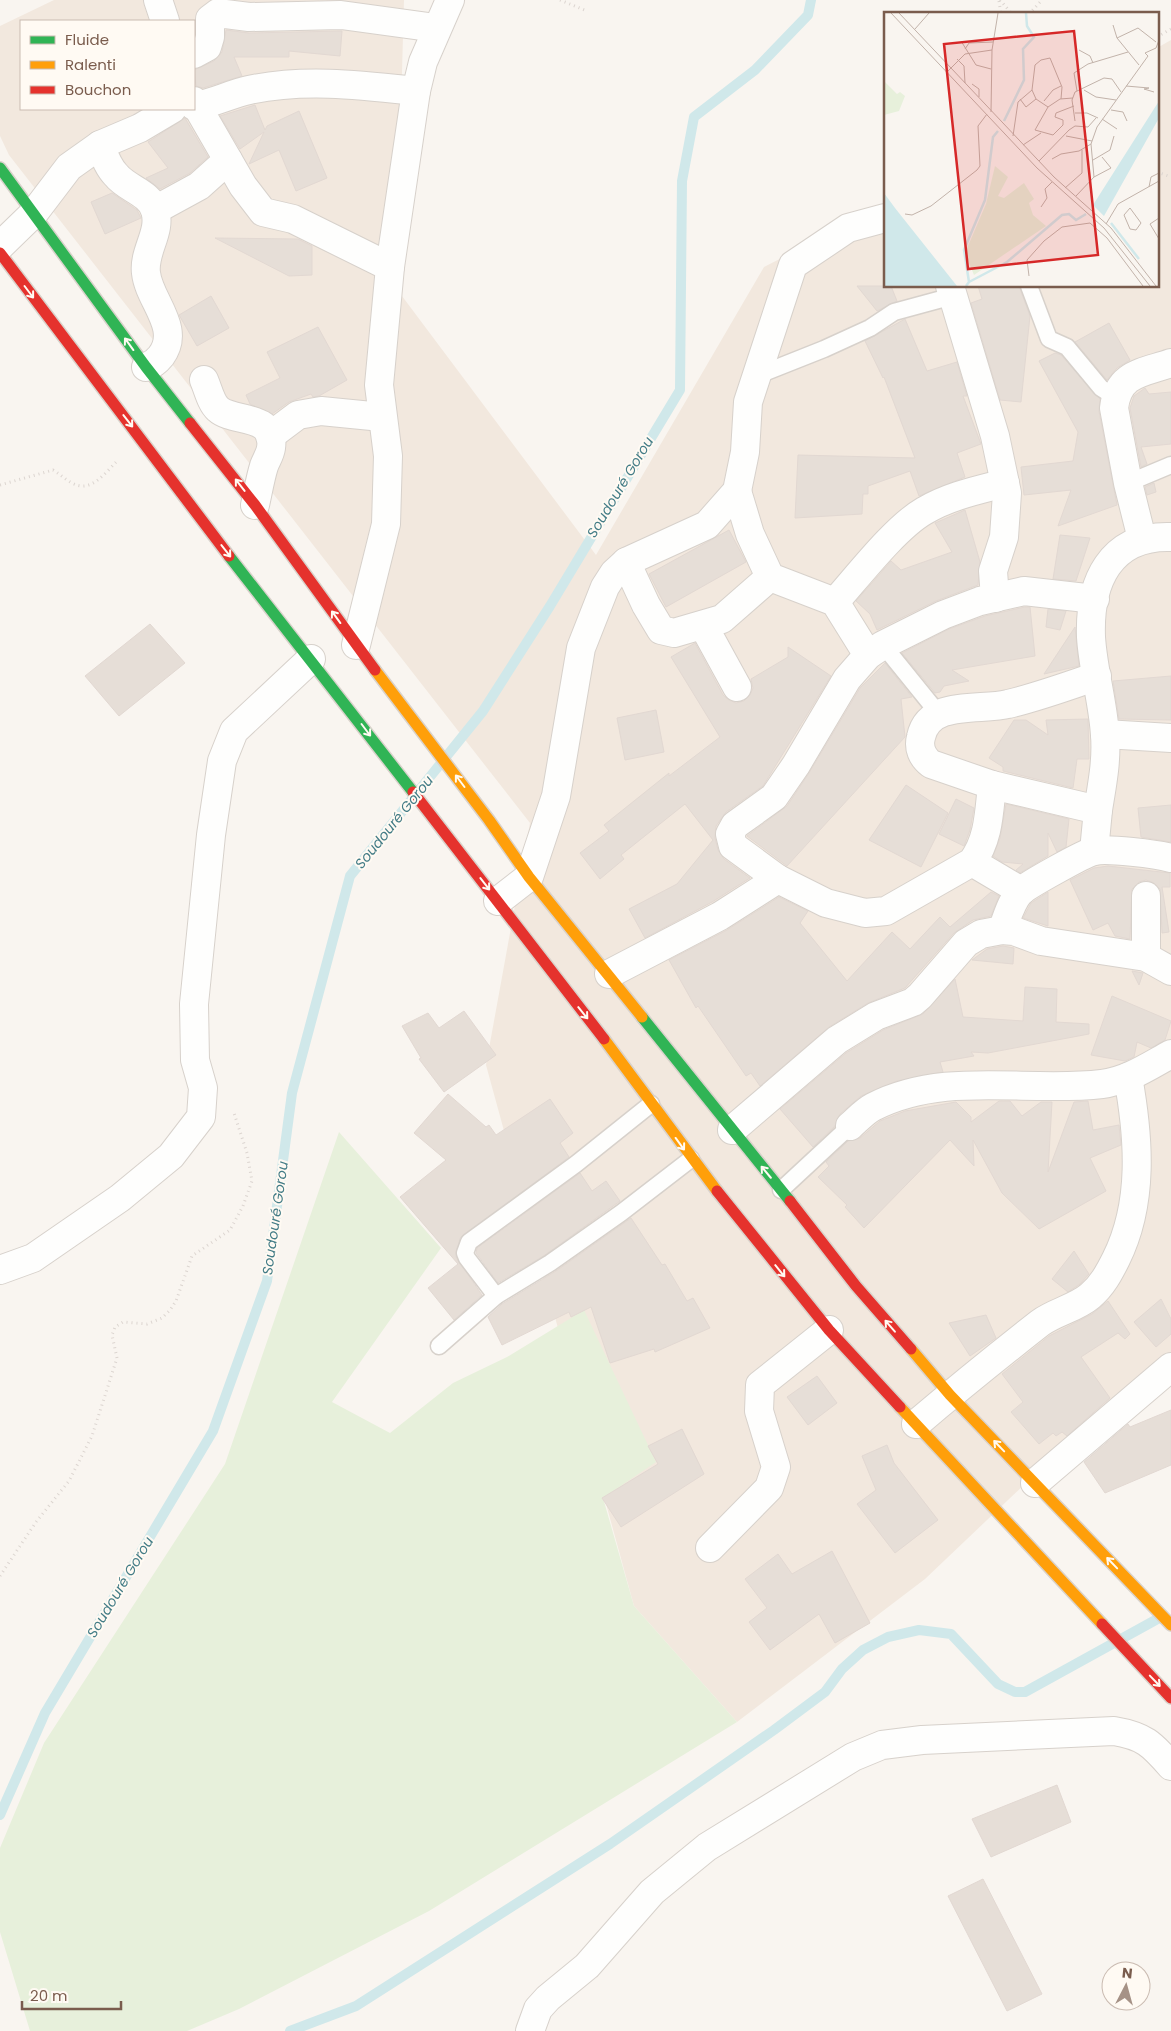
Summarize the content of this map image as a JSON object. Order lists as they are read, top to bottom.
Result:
{
  "water": ["Soudouré Gorou"],
  "legend": ["Fluide", "Ralenti", "Bouchon"],
  "scale_bar": "20 m",
  "north": "top"
}
